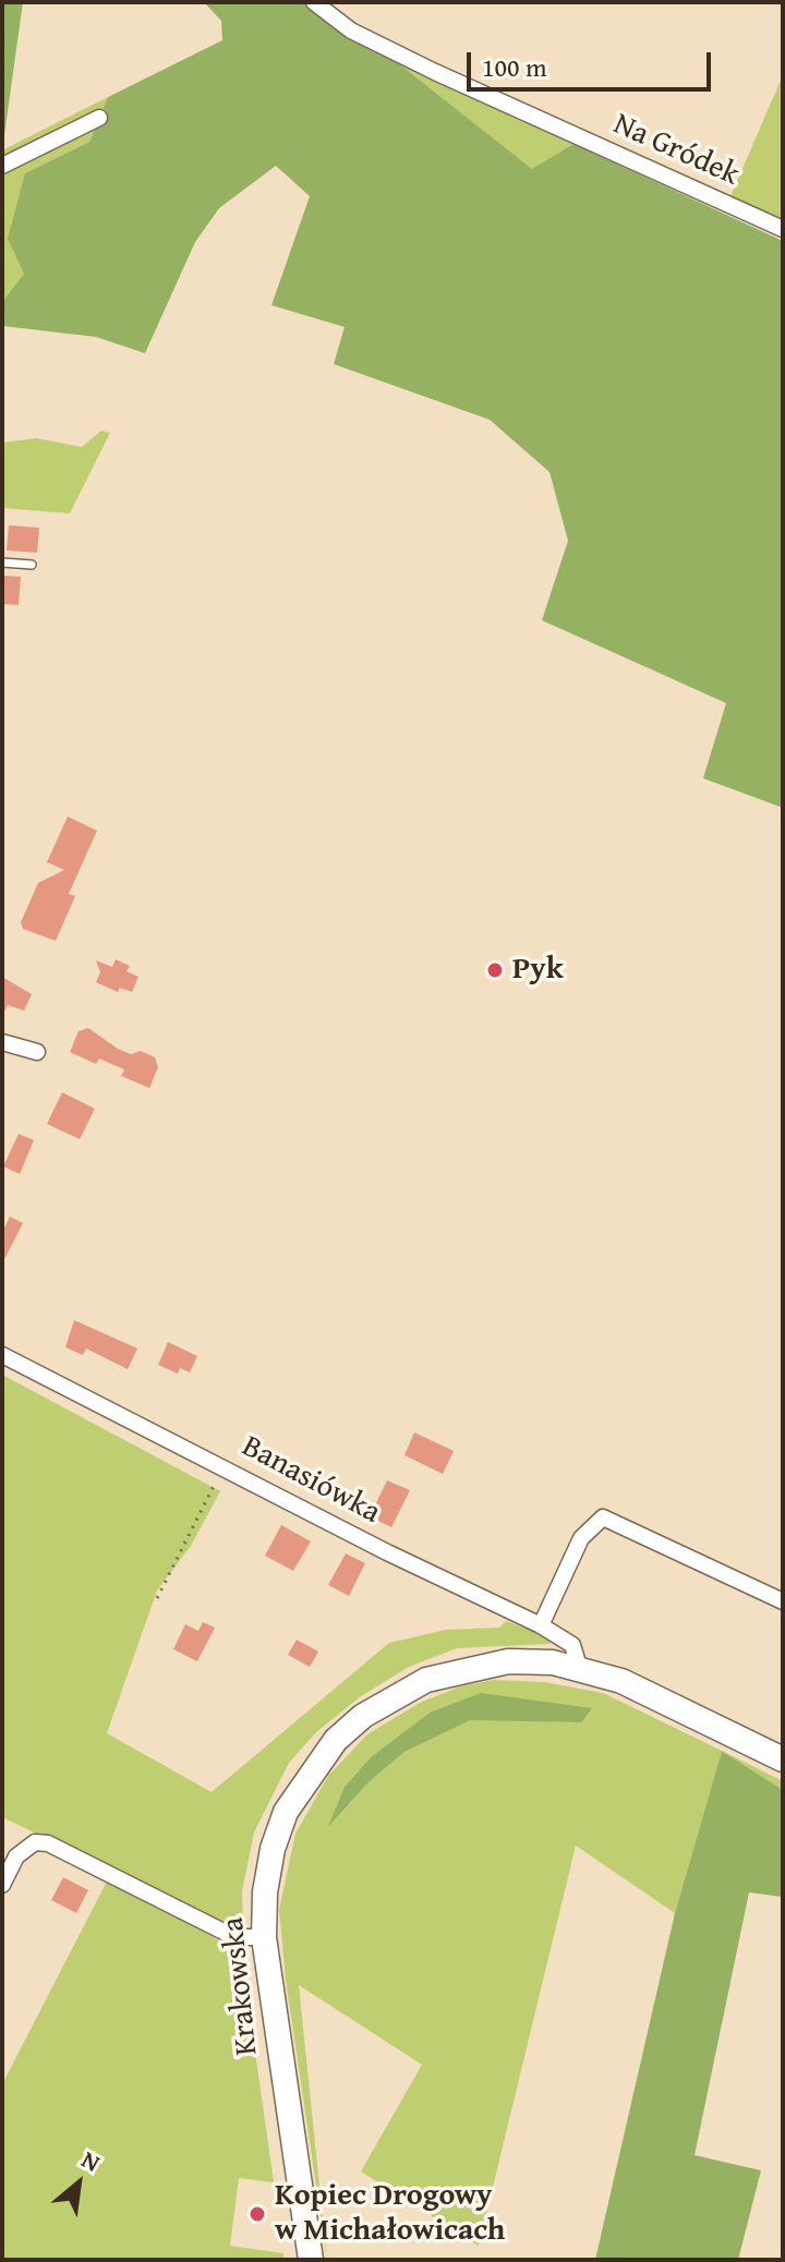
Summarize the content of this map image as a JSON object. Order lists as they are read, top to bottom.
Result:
{
  "streets": {
    "main road": ["Krakowska"],
    "street": ["Na Gródek", "Banasiówka"]
  },
  "crossings": [
    ["Banasiówka", "Krakowska"]
  ],
  "places": ["Pyk", "Kopiec Drogowy w Michałowicach"],
  "scale_bar": "100 m",
  "north": "top right"
}
